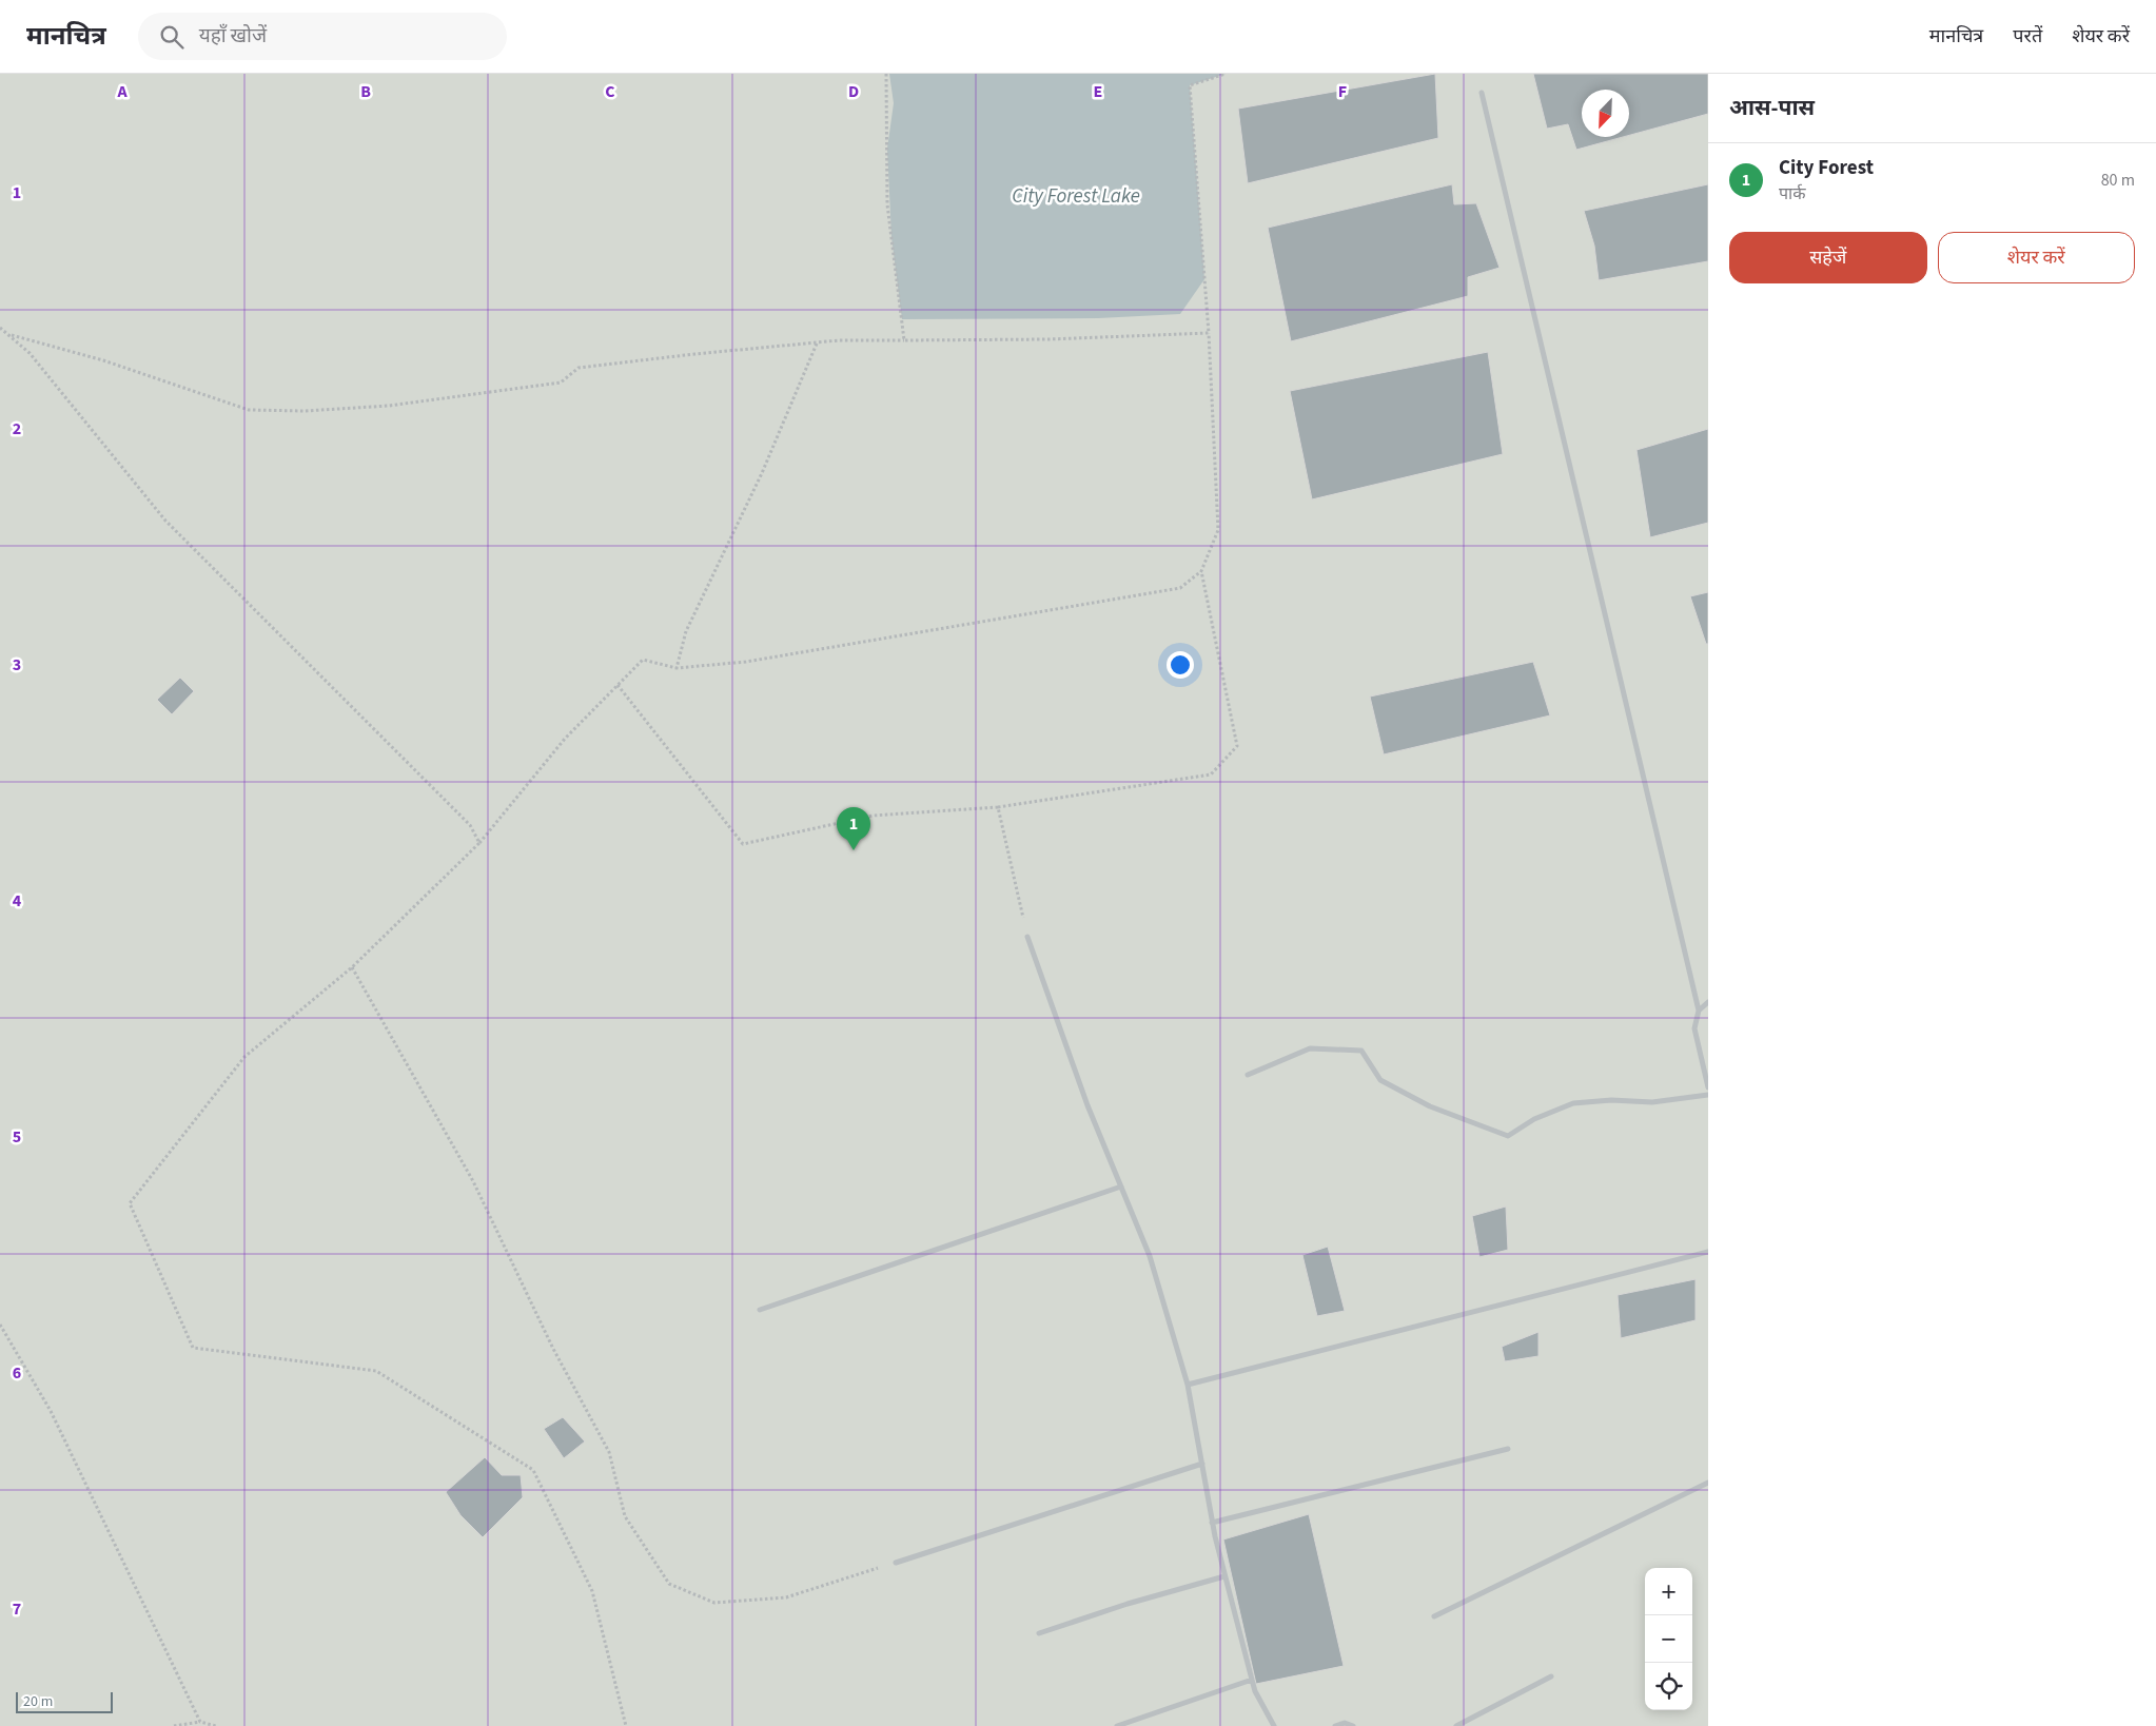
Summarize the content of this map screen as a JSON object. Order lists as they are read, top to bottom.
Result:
{
  "water": ["City Forest Lake"],
  "scale_bar": "20 m",
  "north": "bottom left",
  "page": {
    "header": "मानचित्र",
    "search": "यहाँ खोजें",
    "nav": ["मानचित्र", "परतें", "शेयर करें"],
    "heading": "आस-पास",
    "list": [
      {
        "mark": "1",
        "name": "City Forest",
        "note": "पार्क",
        "value": "80 m"
      }
    ],
    "buttons": ["सहेजें", "शेयर करें"],
    "pins": "1",
    "map_buttons": ["+", "−"],
    "scale": "20 m"
  },
  "grid": {
    "columns": [
      "A",
      "B",
      "C",
      "D",
      "E",
      "F"
    ],
    "rows": [
      "1",
      "2",
      "3",
      "4",
      "5",
      "6",
      "7"
    ]
  }
}
